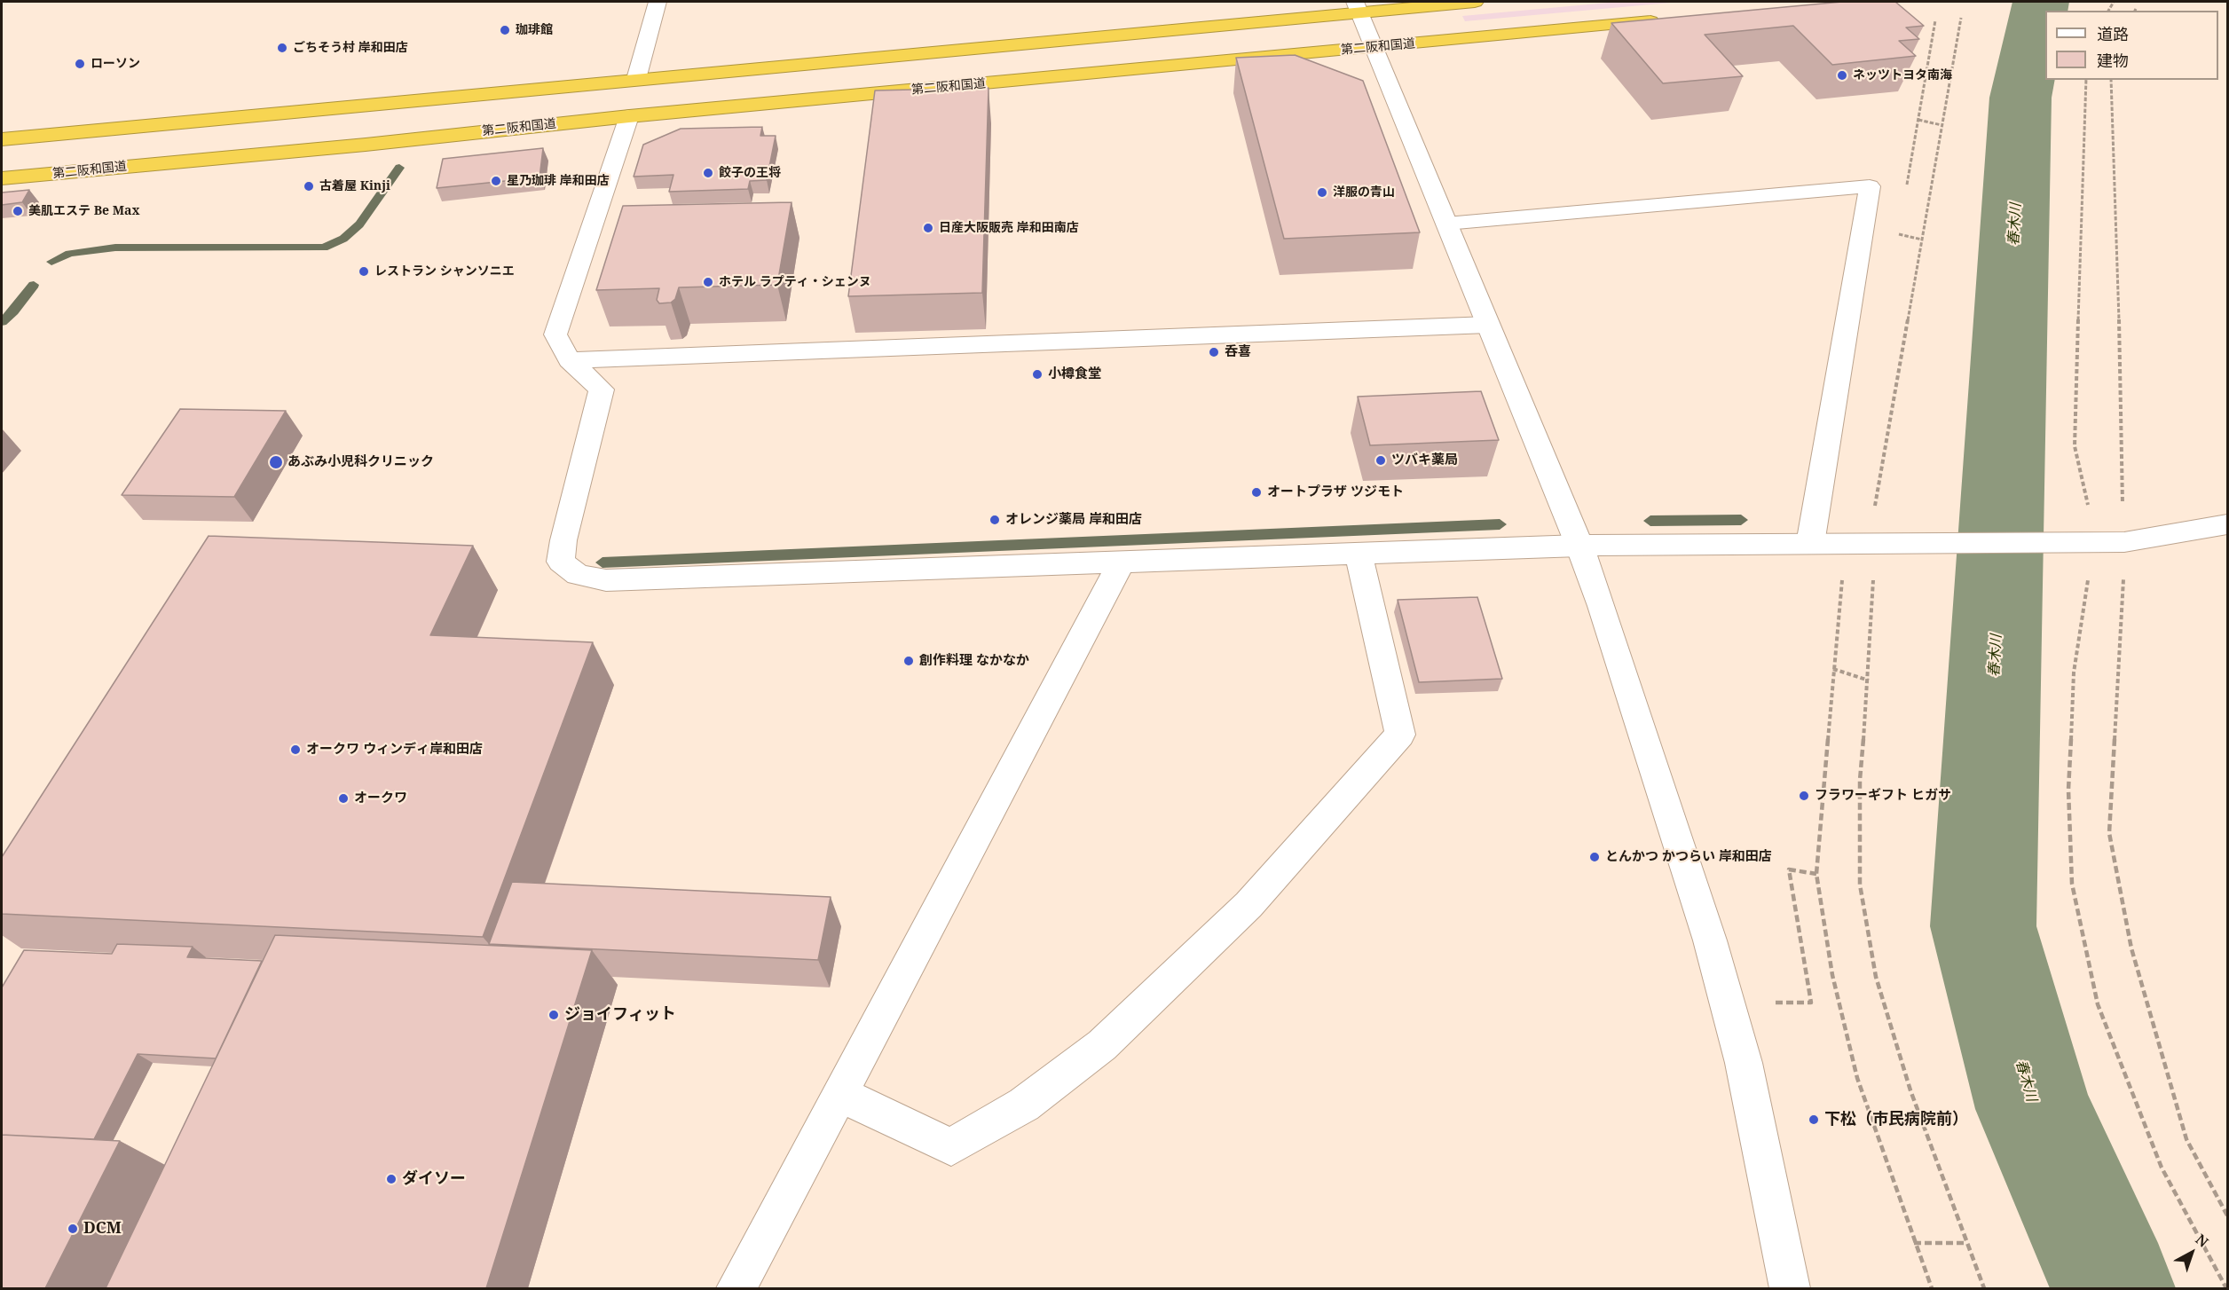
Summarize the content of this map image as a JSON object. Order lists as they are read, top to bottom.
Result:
{
  "streets": {
    "highway": ["第二阪和国道"]
  },
  "water": ["春木川"],
  "places": [
    "珈琲館",
    "ごちそう村 岸和田店",
    "ローソン",
    "ネッツトヨタ南海",
    "餃子の王将",
    "星乃珈琲 岸和田店",
    "古着屋 Kinji",
    "洋服の青山",
    "美肌エステ Be Max",
    "日産大阪販売 岸和田南店",
    "レストラン シャンソニエ",
    "ホテル ラプティ・シェンヌ",
    "呑喜",
    "小樽食堂",
    "ツバキ薬局",
    "あぶみ小児科クリニック",
    "オートプラザ ツジモト",
    "オレンジ薬局 岸和田店",
    "創作料理 なかなか",
    "オークワ ウィンディ岸和田店",
    "フラワーギフト ヒガサ",
    "オークワ",
    "とんかつ かつらい 岸和田店",
    "ジョイフィット",
    "下松（市民病院前）",
    "ダイソー",
    "DCM"
  ],
  "legend": ["道路", "建物"],
  "north": "top right"
}
